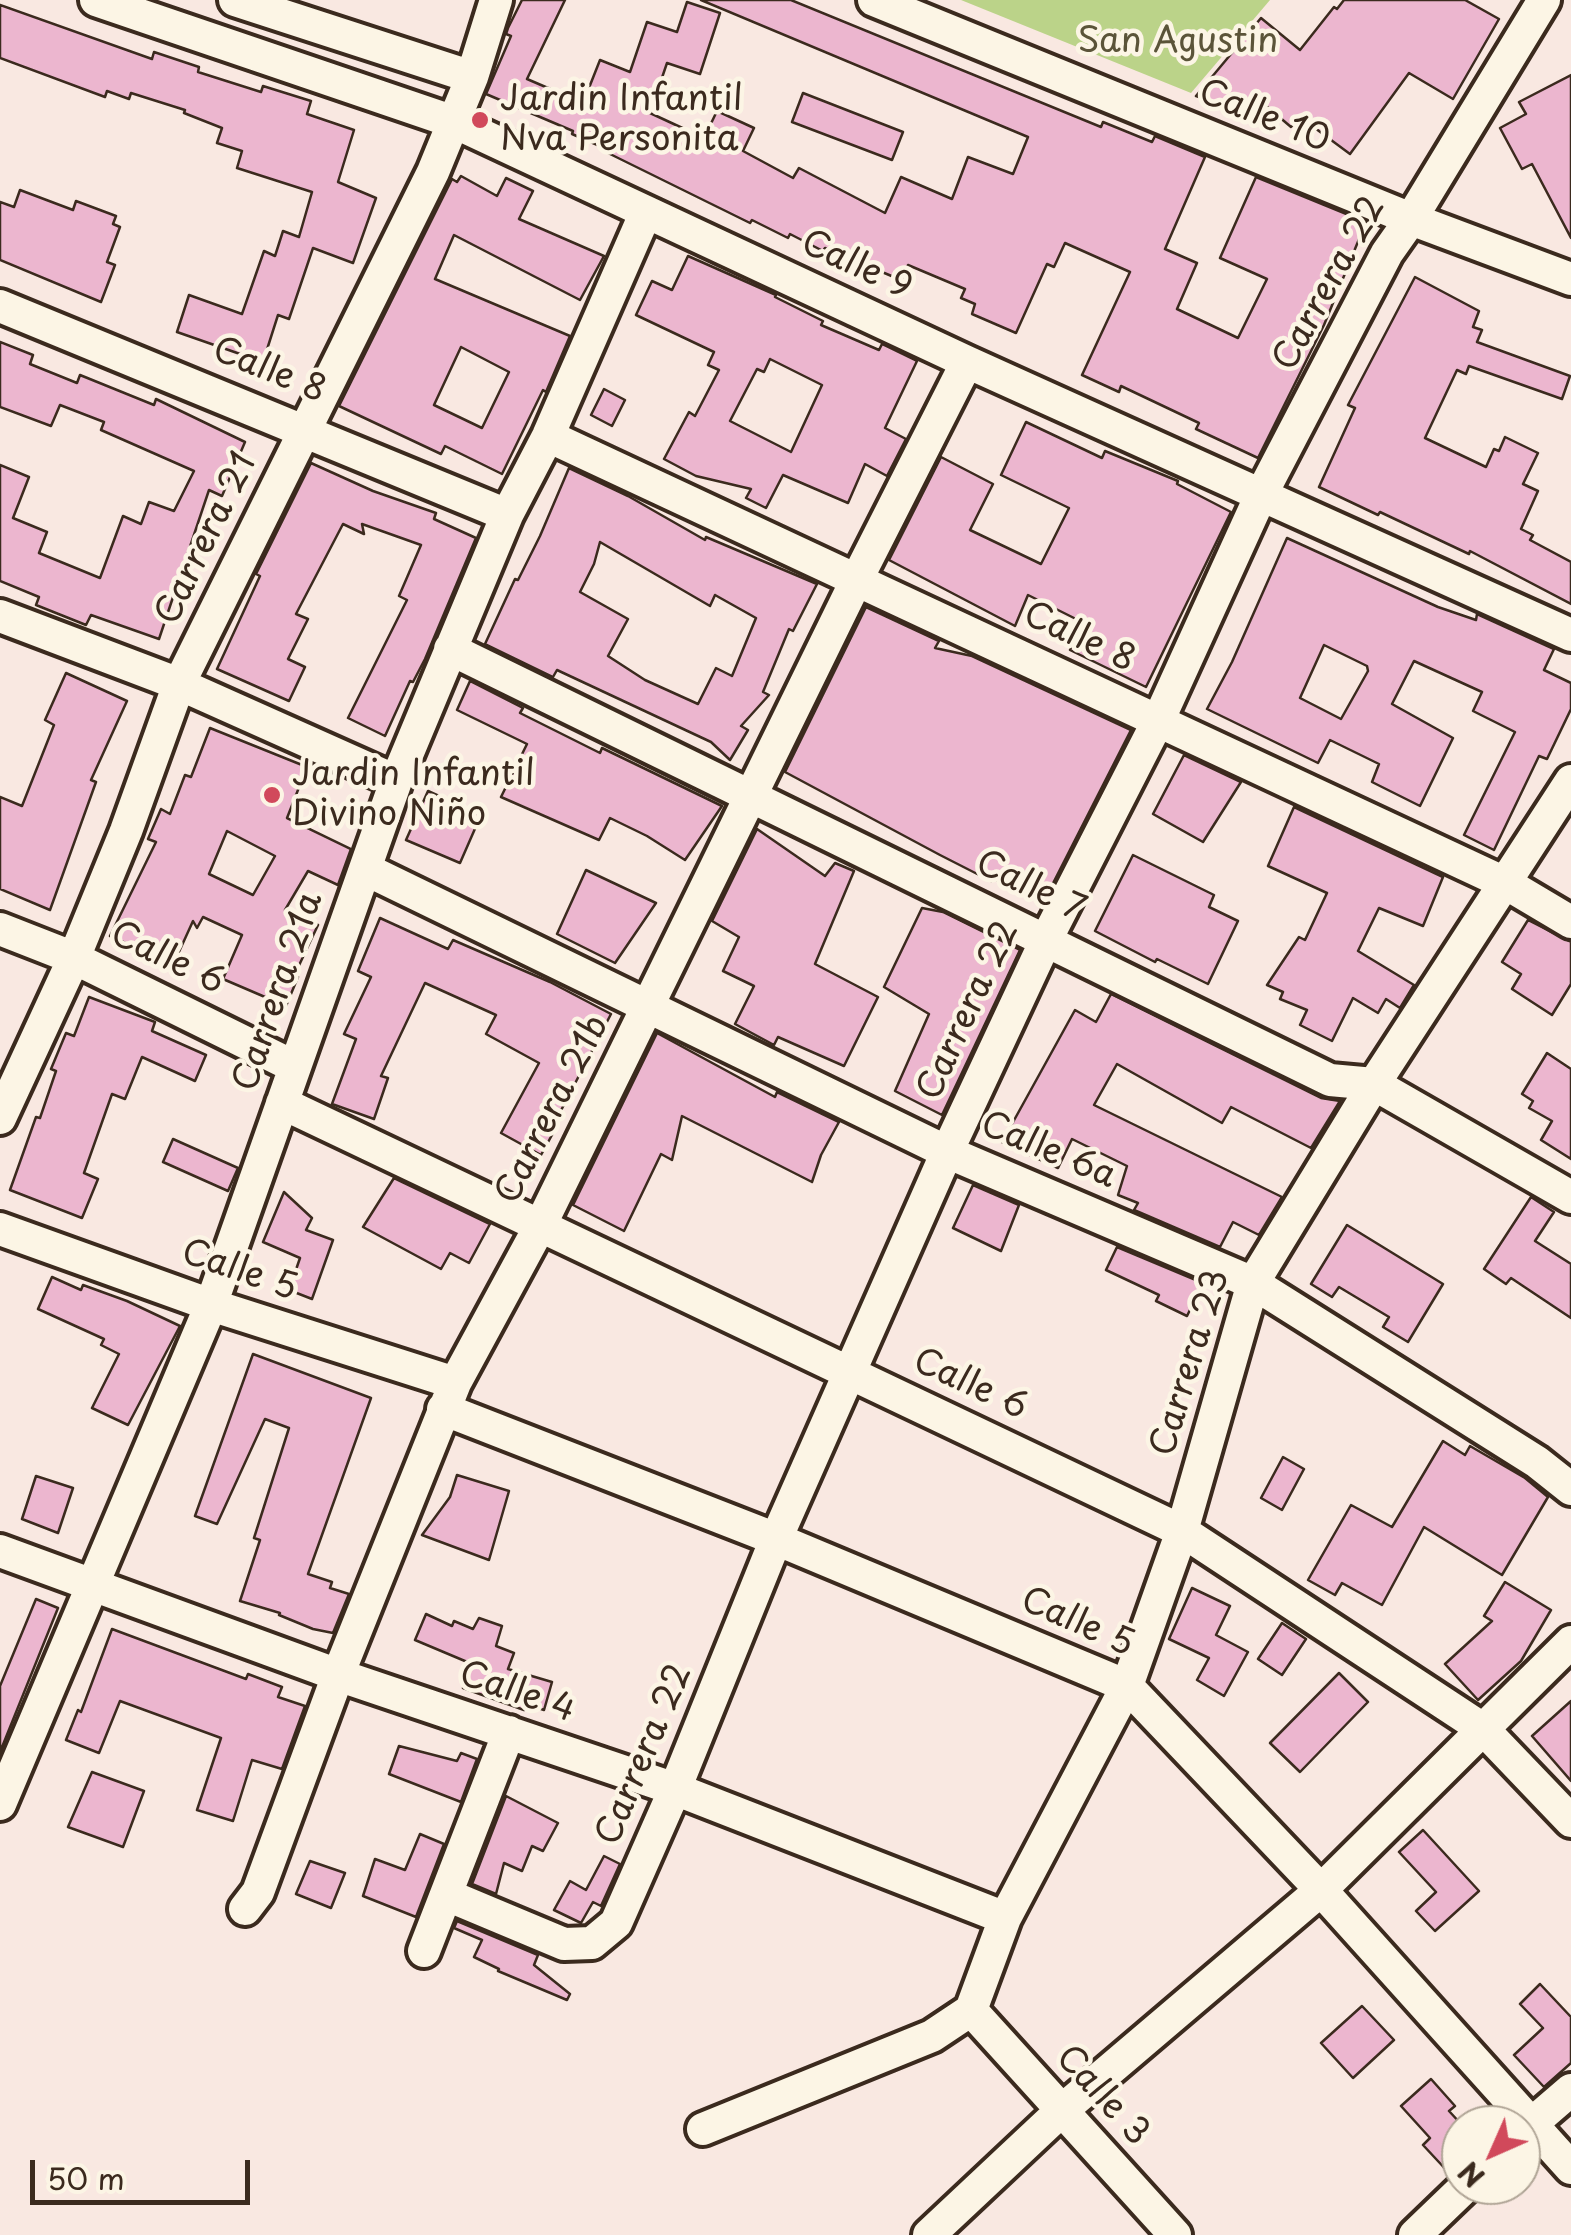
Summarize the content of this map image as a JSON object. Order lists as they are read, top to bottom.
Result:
{
  "streets": {
    "street": [
      "Calle 10",
      "Calle 9",
      "Carrera 22",
      "Calle 8",
      "Carrera 21",
      "Calle 7",
      "Calle 6",
      "Carrera 21a",
      "Carrera 21b",
      "Calle 6a",
      "Calle 5",
      "Carrera 23",
      "Calle 4",
      "Calle 3"
    ]
  },
  "crossings": [
    ["Calle 10", "Carrera 22"],
    ["Calle 9", "Carrera 22"],
    ["Calle 9", "Carrera 21"],
    ["Calle 9", "Carrera 21a"],
    ["Calle 9", "Carrera 21b"],
    ["Carrera 22", "Calle 8"],
    ["Carrera 22", "Calle 7"],
    ["Carrera 22", "Calle 6"],
    ["Carrera 22", "Calle 6a"],
    ["Carrera 22", "Calle 5"],
    ["Carrera 22", "Calle 4"],
    ["Calle 8", "Carrera 21"],
    ["Calle 8", "Carrera 21a"],
    ["Calle 8", "Carrera 21b"],
    ["Calle 8", "Carrera 23"],
    ["Carrera 21", "Calle 6"],
    ["Calle 7", "Carrera 21a"],
    ["Calle 7", "Carrera 21b"],
    ["Calle 7", "Carrera 23"],
    ["Calle 6", "Carrera 21a"],
    ["Calle 6", "Carrera 21b"],
    ["Calle 6", "Carrera 23"],
    ["Carrera 21a", "Calle 6a"],
    ["Carrera 21a", "Calle 5"],
    ["Carrera 21a", "Calle 4"],
    ["Carrera 21b", "Calle 6a"],
    ["Carrera 21b", "Calle 5"],
    ["Carrera 21b", "Calle 4"],
    ["Calle 6a", "Carrera 23"],
    ["Calle 5", "Carrera 23"],
    ["Carrera 23", "Calle 4"],
    ["Carrera 23", "Calle 3"]
  ],
  "parks": ["San Agustin"],
  "places": ["Jardin Infantil Nva Personita", "Jardin Infantil Divino Niño"],
  "scale_bar": "50 m",
  "north": "bottom left"
}
